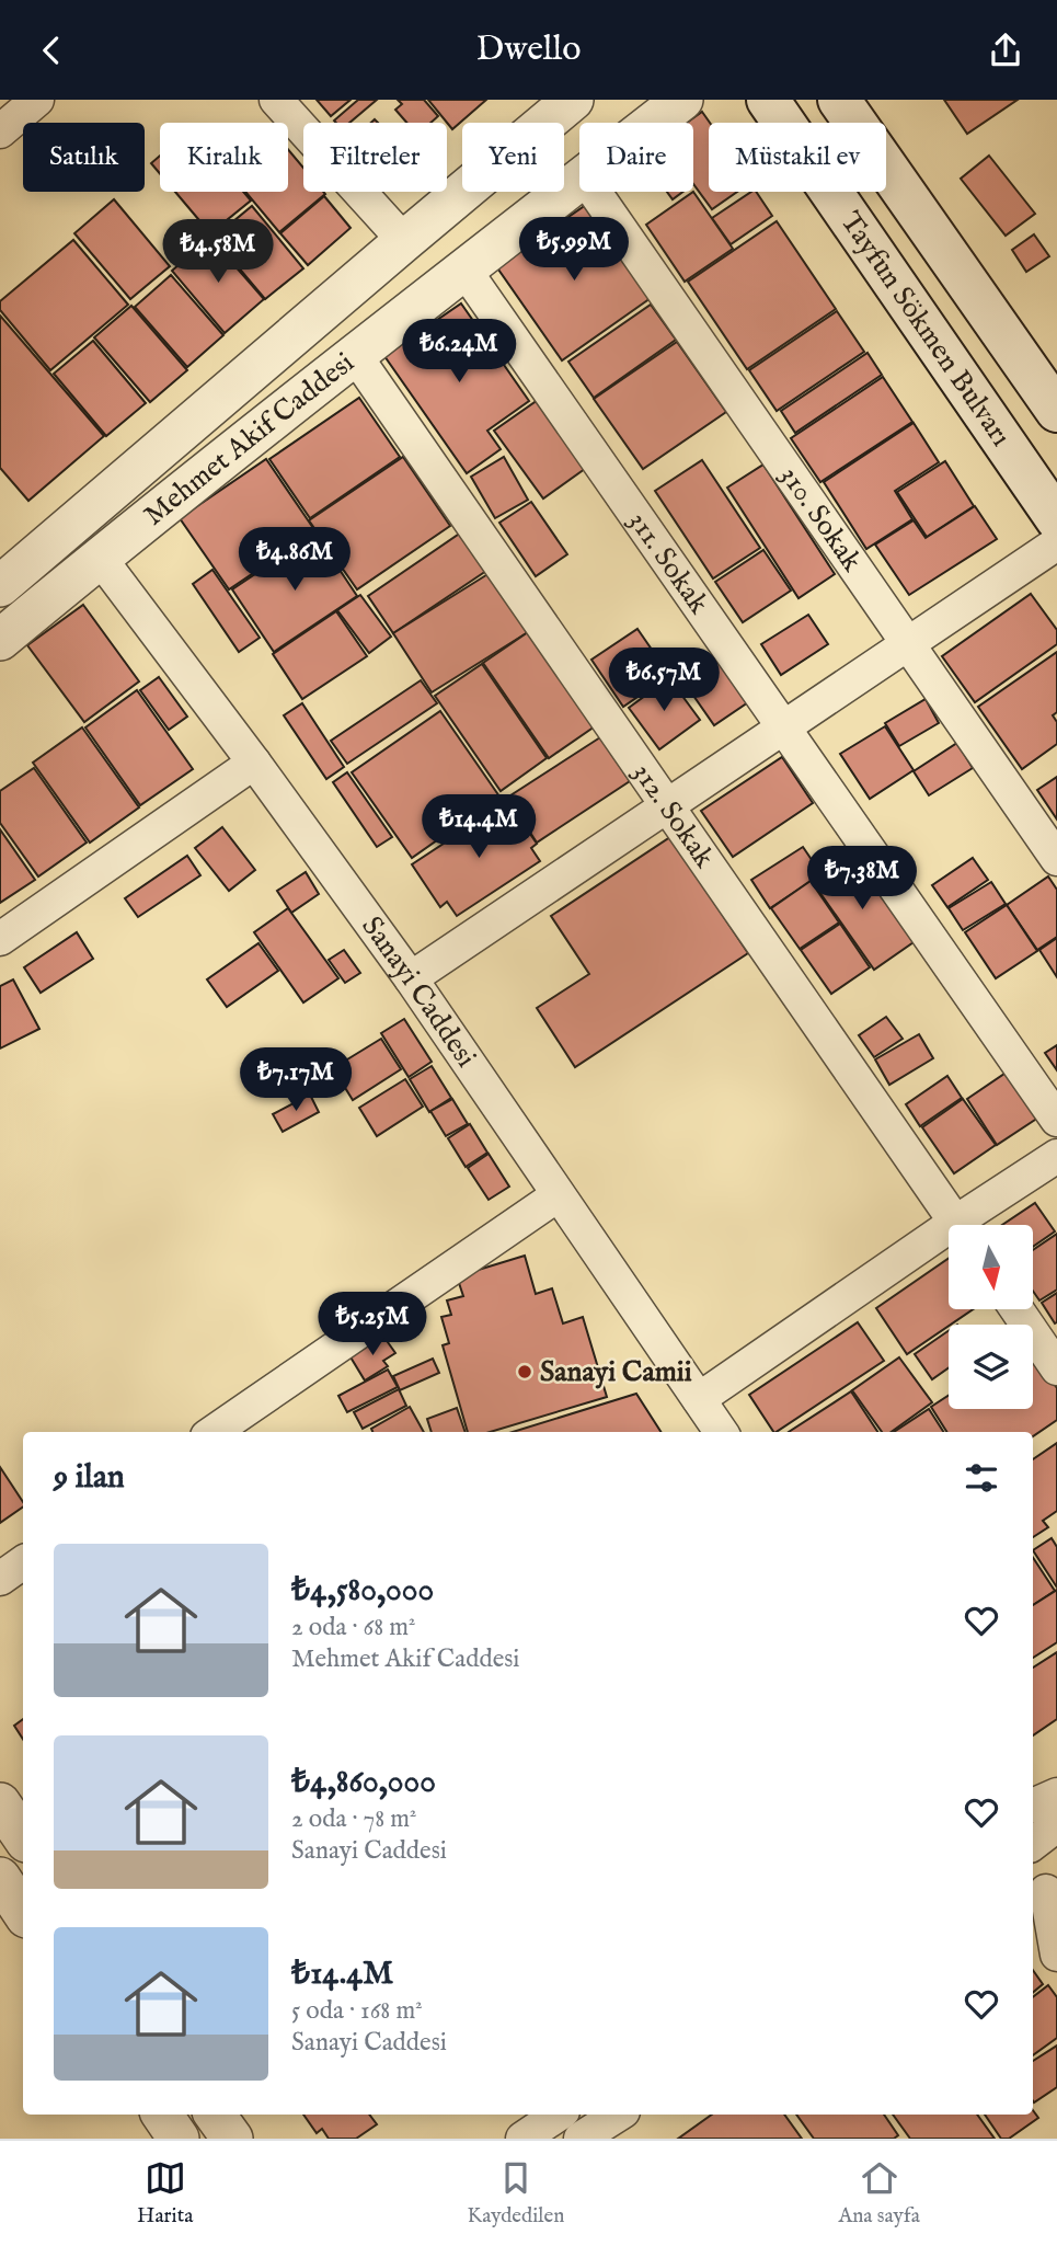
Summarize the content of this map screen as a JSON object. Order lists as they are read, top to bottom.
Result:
{
  "streets": {
    "main road": ["Tayfun Sökmen Bulvarı"],
    "street": [
      "Mehmet Akif Caddesi",
      "310. Sokak",
      "311. Sokak",
      "312. Sokak",
      "Sanayi Caddesi"
    ]
  },
  "crossings": [
    ["Mehmet Akif Caddesi", "311. Sokak"],
    ["Mehmet Akif Caddesi", "312. Sokak"],
    ["Mehmet Akif Caddesi", "Sanayi Caddesi"]
  ],
  "places": ["Sanayi Camii"],
  "north": "bottom",
  "page": {
    "header": "Dwello",
    "chip": [
      "Satılık",
      "Kiralık",
      "Filtreler",
      "Yeni",
      "Daire",
      "Müstakil ev"
    ],
    "price": [
      "₺5.99M",
      "₺4.58M",
      "₺6.24M",
      "₺4.86M",
      "₺6.57M",
      "₺14.4M",
      "₺7.38M",
      "₺7.17M",
      "₺5.25M"
    ],
    "heading": "9 ilan",
    "list": [
      {
        "name": "₺4,580,000",
        "note": "2 oda · 68 m² · Mehmet Akif Caddesi"
      },
      {
        "name": "₺4,860,000",
        "note": "2 oda · 78 m² · Sanayi Caddesi"
      },
      {
        "name": "₺14.4M",
        "note": "5 oda · 168 m² · Sanayi Caddesi"
      }
    ],
    "tabs": ["Harita", "Kaydedilen", "Ana sayfa"]
  }
}
